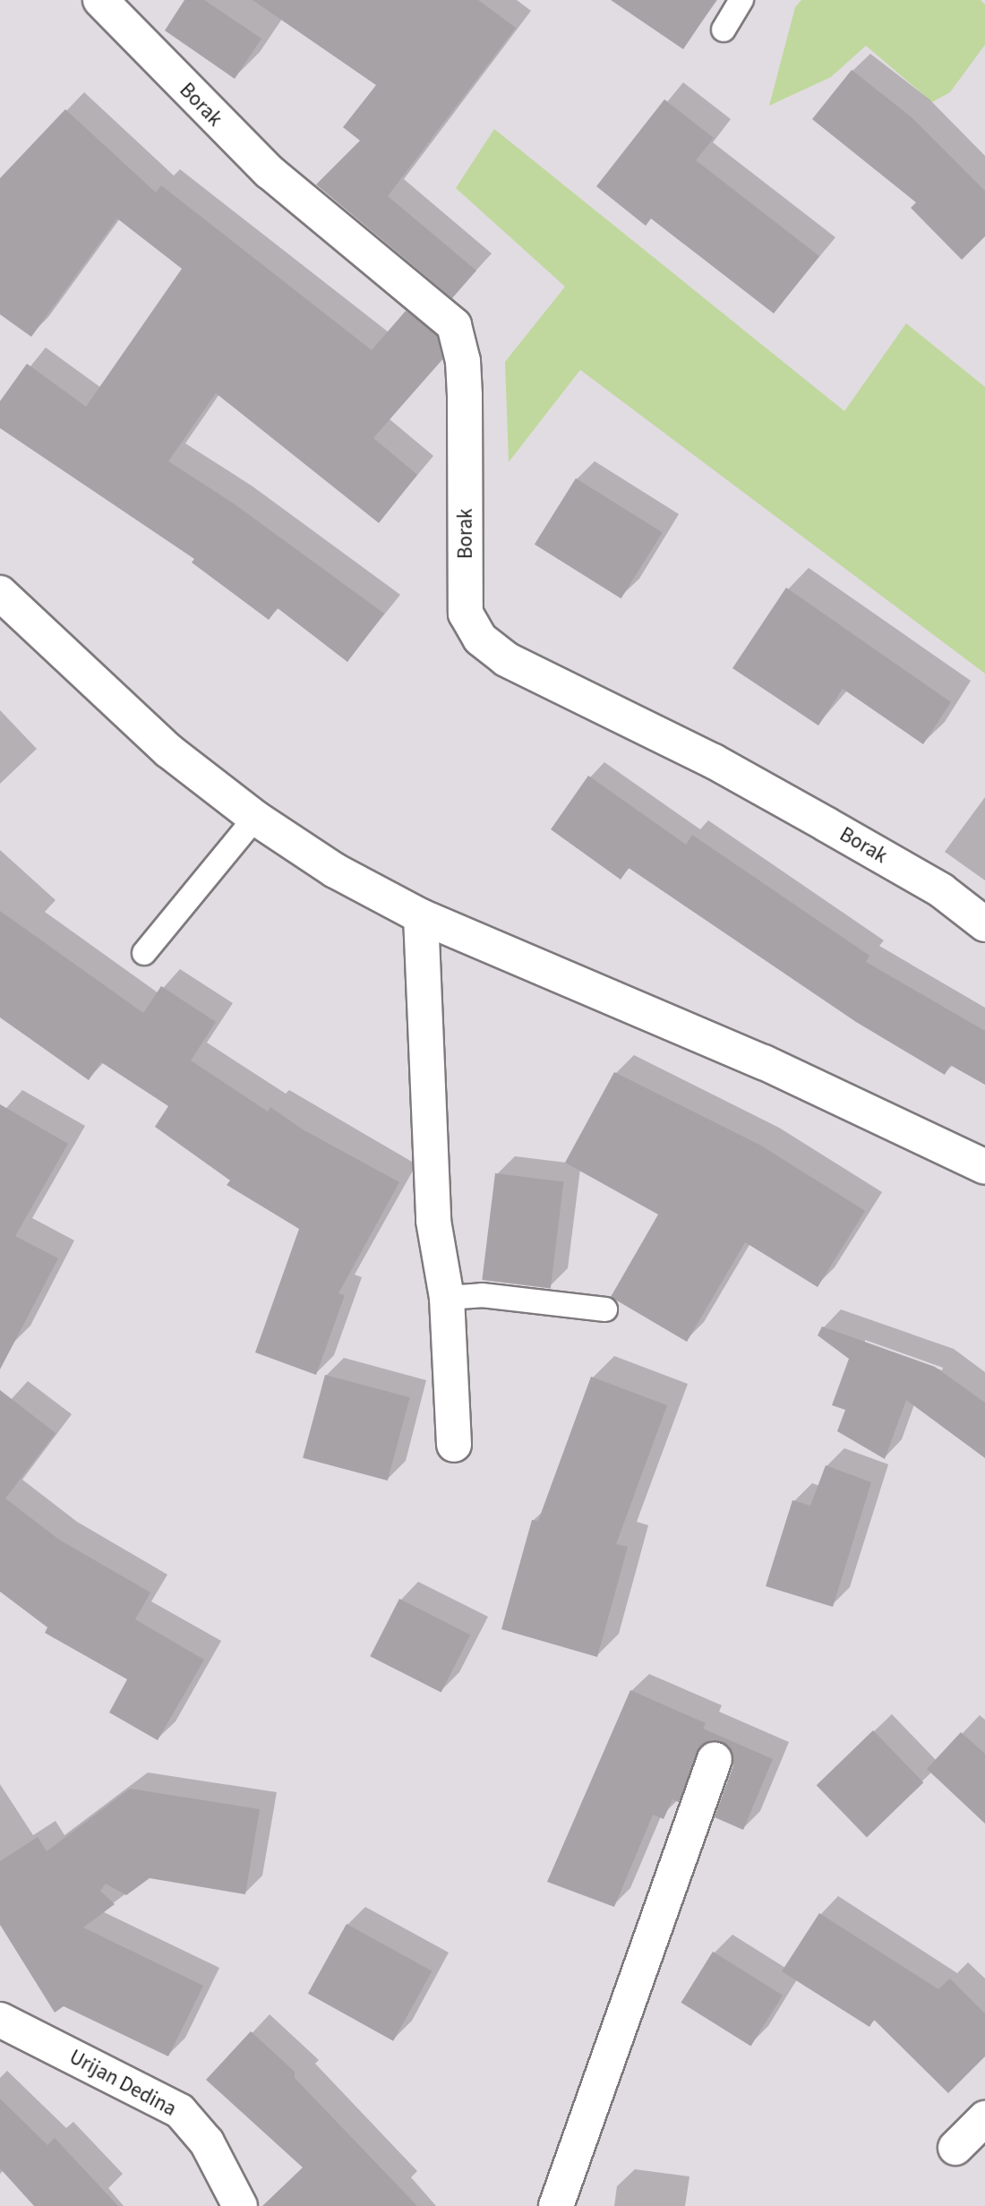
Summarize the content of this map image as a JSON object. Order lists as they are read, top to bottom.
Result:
{
  "streets": {
    "street": ["Borak", "Urijan Dedina"]
  }
}
